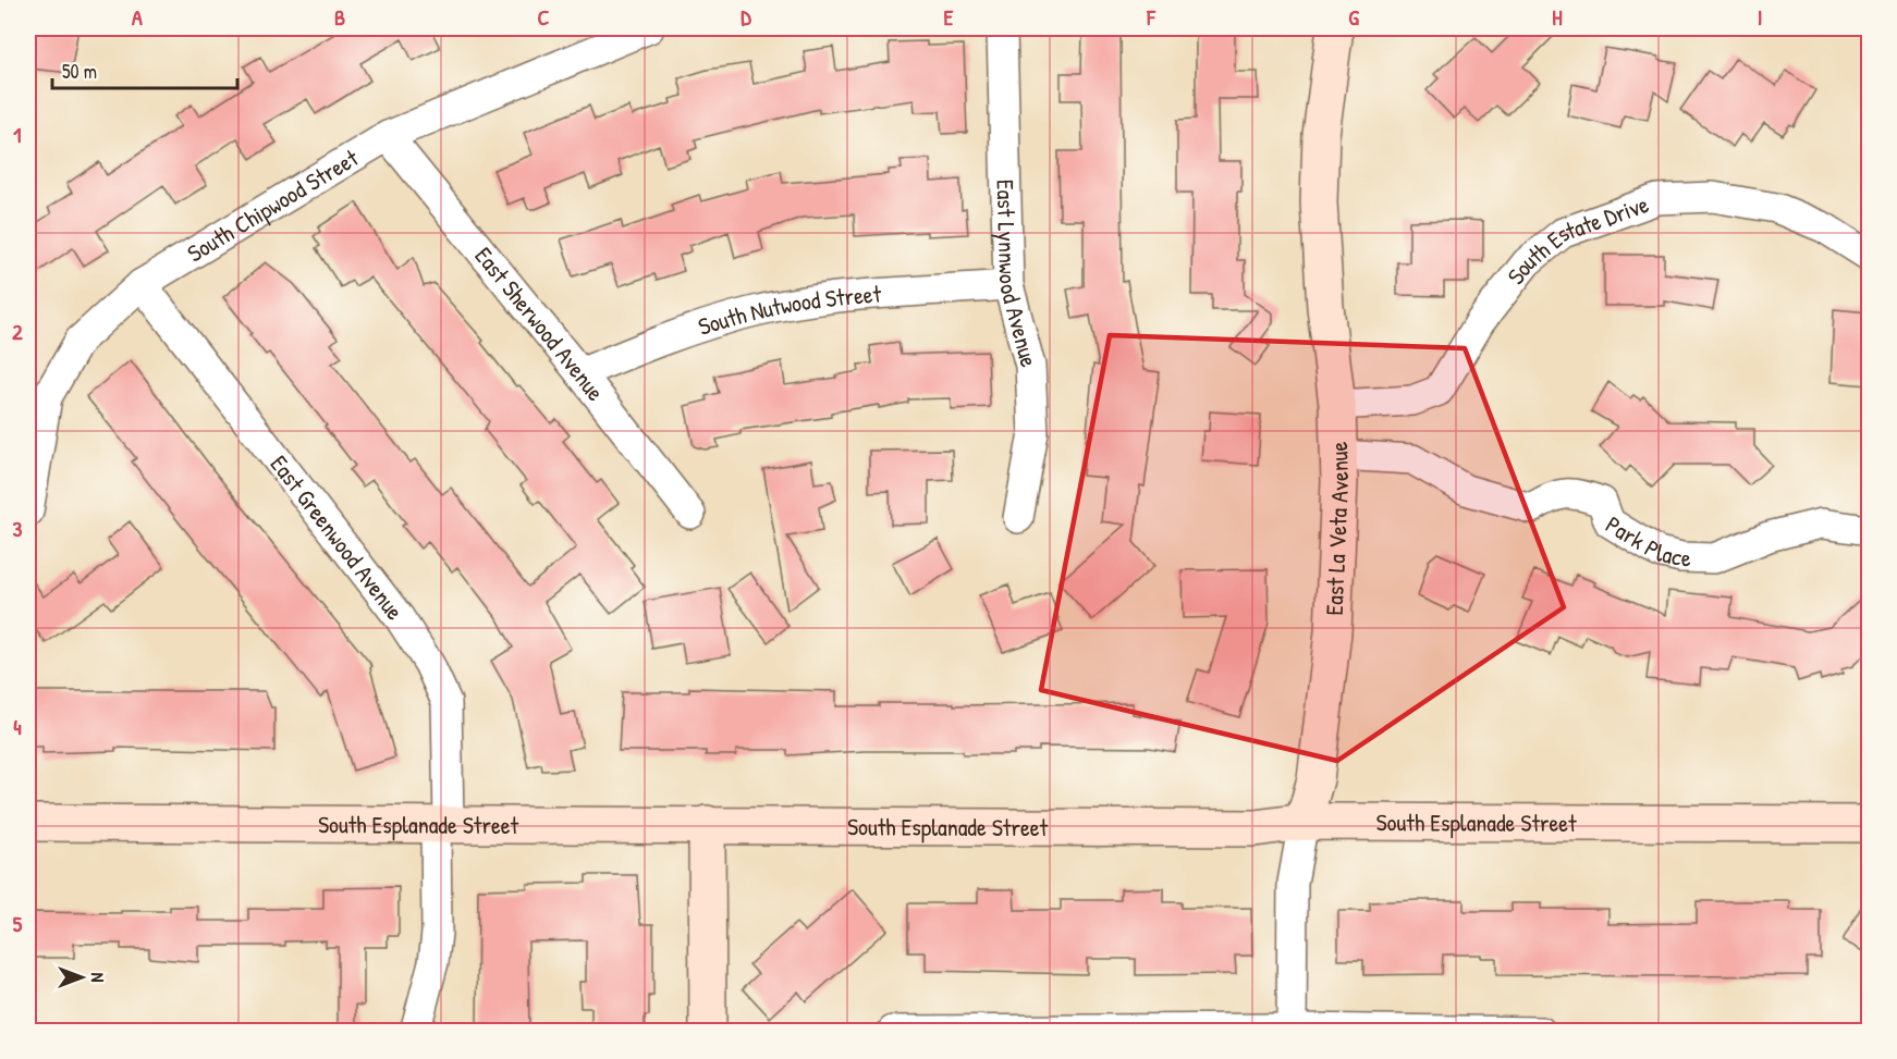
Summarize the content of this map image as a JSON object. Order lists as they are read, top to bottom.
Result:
{
  "streets": {
    "main road": ["East La Veta Avenue", "South Esplanade Street"],
    "street": [
      "South Chipwood Street",
      "South Estate Drive",
      "East Lynnwood Avenue",
      "South Nutwood Street",
      "East Sherwood Avenue",
      "Park Place",
      "East Greenwood Avenue"
    ]
  },
  "crossings": [
    ["South Chipwood Street", "East Sherwood Avenue"],
    ["South Chipwood Street", "East Greenwood Avenue"],
    ["South Estate Drive", "East La Veta Avenue"],
    ["East Lynnwood Avenue", "South Nutwood Street"],
    ["South Nutwood Street", "East Sherwood Avenue"],
    ["East La Veta Avenue", "Park Place"],
    ["East La Veta Avenue", "South Esplanade Street"],
    ["East Greenwood Avenue", "South Esplanade Street"]
  ],
  "scale_bar": "50 m",
  "north": "right",
  "grid": {
    "columns": [
      "A",
      "B",
      "C",
      "D",
      "E",
      "F",
      "G",
      "H",
      "I"
    ],
    "rows": [
      "1",
      "2",
      "3",
      "4",
      "5"
    ]
  }
}
